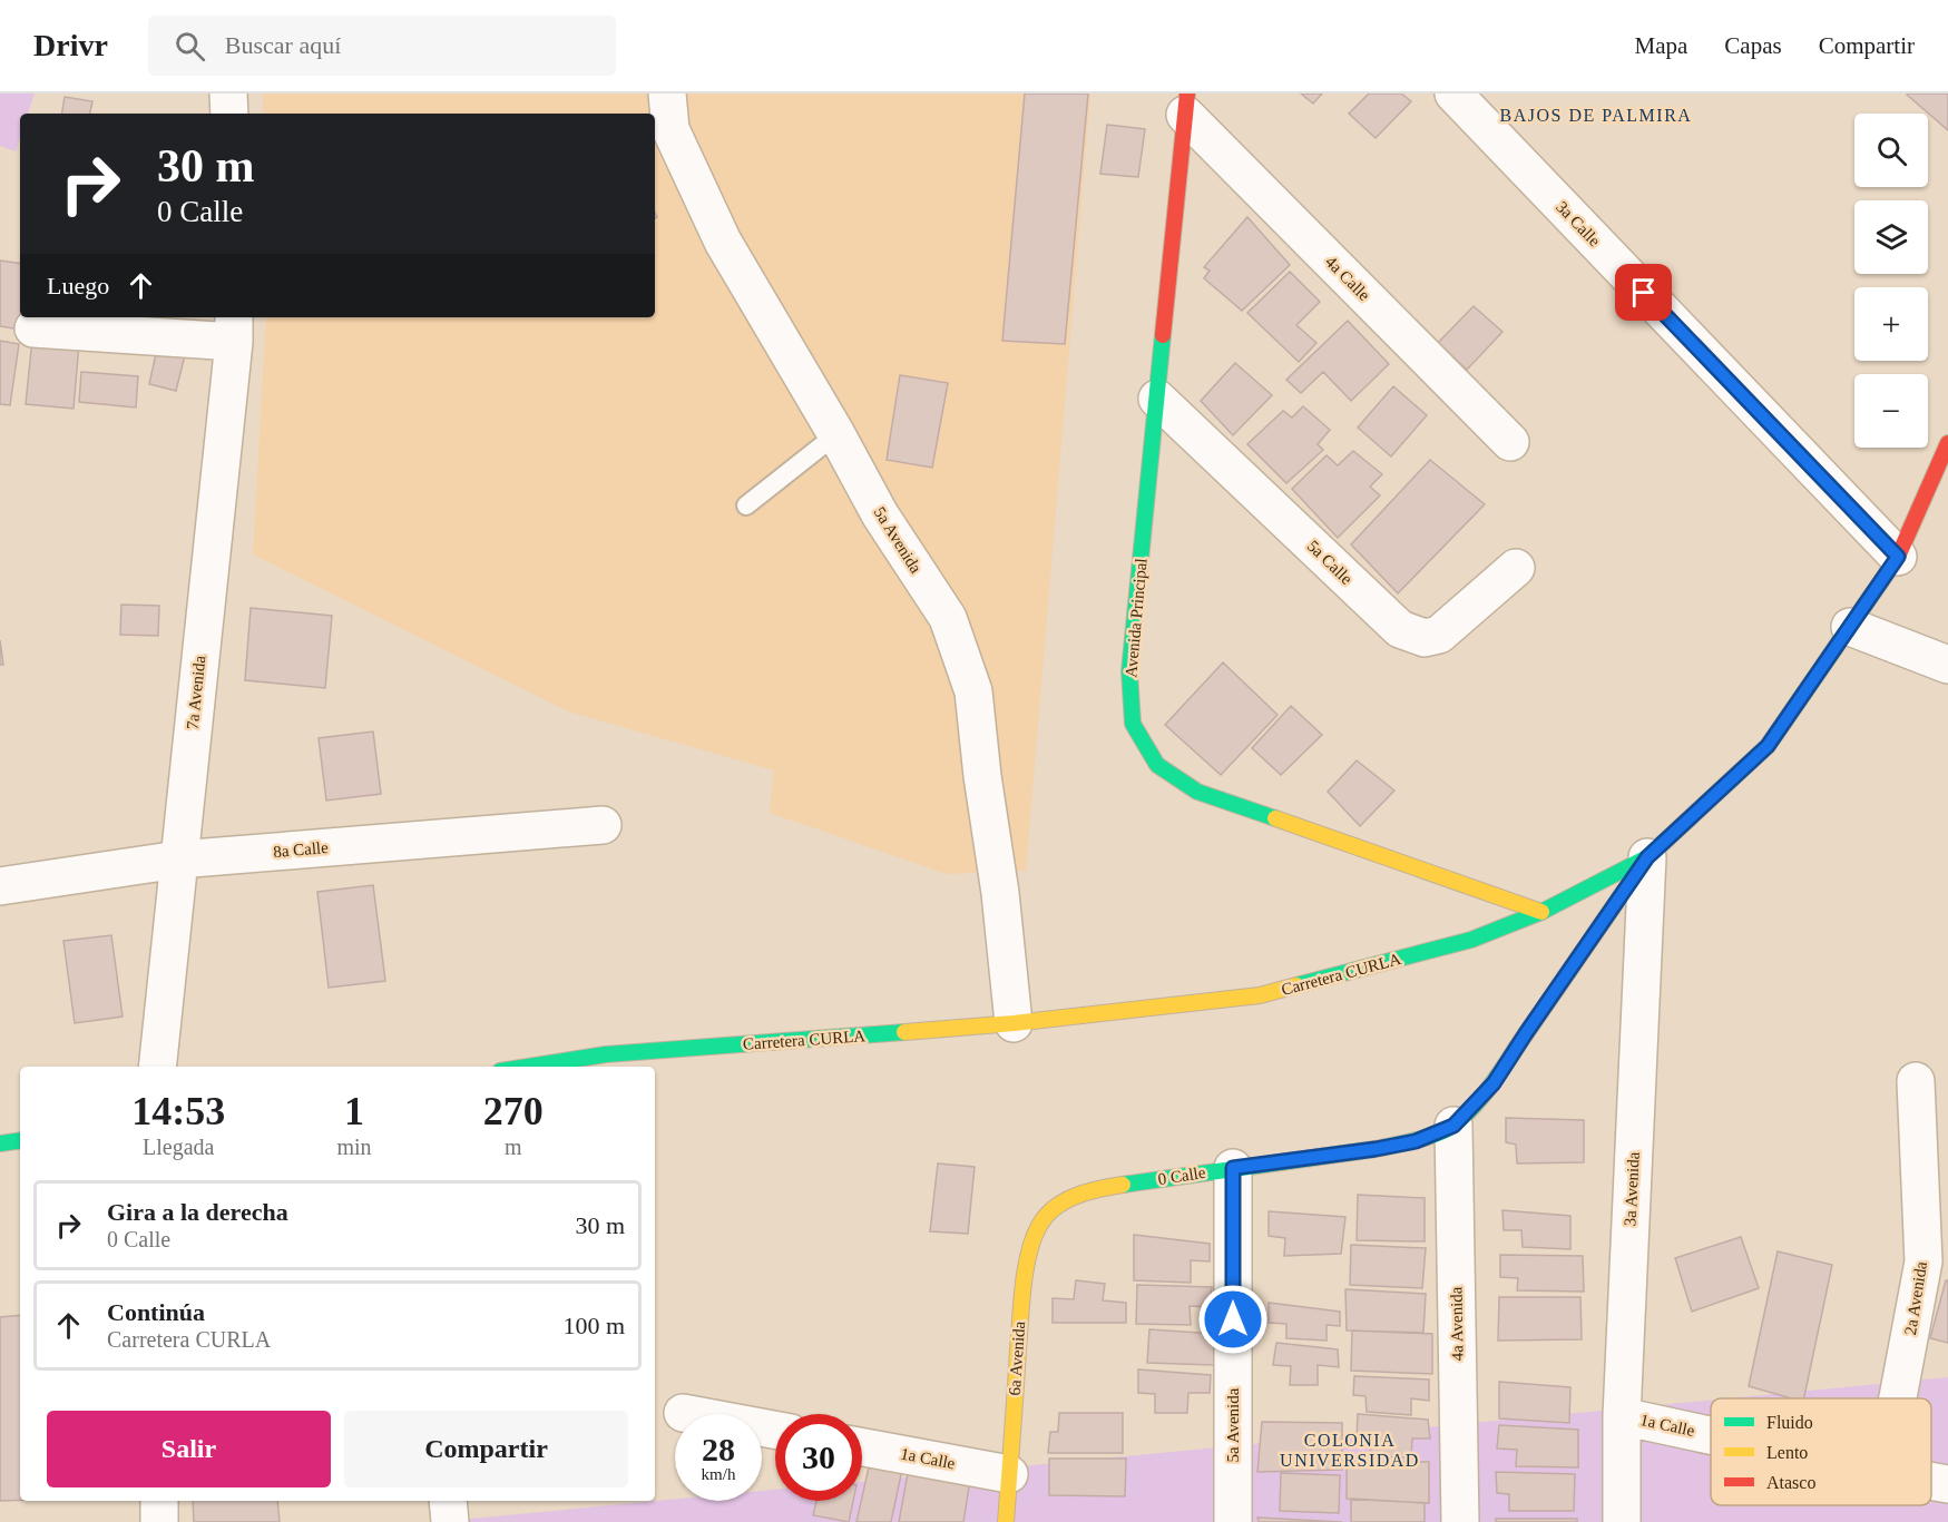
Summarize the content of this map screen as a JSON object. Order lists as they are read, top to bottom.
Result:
{
  "streets": {
    "street": [
      "3a Calle",
      "4a Calle",
      "5a Avenida",
      "5a Calle",
      "Avenida Principal",
      "7a Avenida",
      "8a Calle",
      "Carretera CURLA",
      "0 Calle",
      "3a Avenida",
      "2a Avenida",
      "4a Avenida",
      "6a Avenida",
      "1a Calle"
    ]
  },
  "crossings": [
    ["3a Calle", "Carretera CURLA"],
    ["4a Calle", "Avenida Principal"],
    ["5a Avenida", "Carretera CURLA"],
    ["5a Avenida", "0 Calle"],
    ["5a Calle", "Avenida Principal"],
    ["Avenida Principal", "Carretera CURLA"],
    ["7a Avenida", "8a Calle"],
    ["Carretera CURLA", "0 Calle"],
    ["Carretera CURLA", "3a Avenida"],
    ["0 Calle", "3a Avenida"],
    ["0 Calle", "4a Avenida"],
    ["0 Calle", "6a Avenida"],
    ["3a Avenida", "1a Calle"],
    ["6a Avenida", "1a Calle"]
  ],
  "districts": ["BAJOS DE PALMIRA", "COLONIA UNIVERSIDAD"],
  "legend": ["Fluido", "Lento", "Atasco"],
  "page": {
    "header": "Drivr",
    "search": "Buscar aquí",
    "nav": ["Mapa", "Capas", "Compartir"],
    "map_buttons": ["+", "−"],
    "turn": ["30 m", "0 Calle"],
    "then": "Luego",
    "eta": [
      "14:53",
      "Llegada",
      "1",
      "min",
      "270",
      "m"
    ],
    "list": [
      {
        "name": "Gira a la derecha",
        "note": "0 Calle",
        "value": "30 m"
      },
      {
        "name": "Continúa",
        "note": "Carretera CURLA",
        "value": "100 m"
      }
    ],
    "buttons": ["Salir", "Compartir"],
    "speed": "28 km/h",
    "limit": "30"
  }
}
